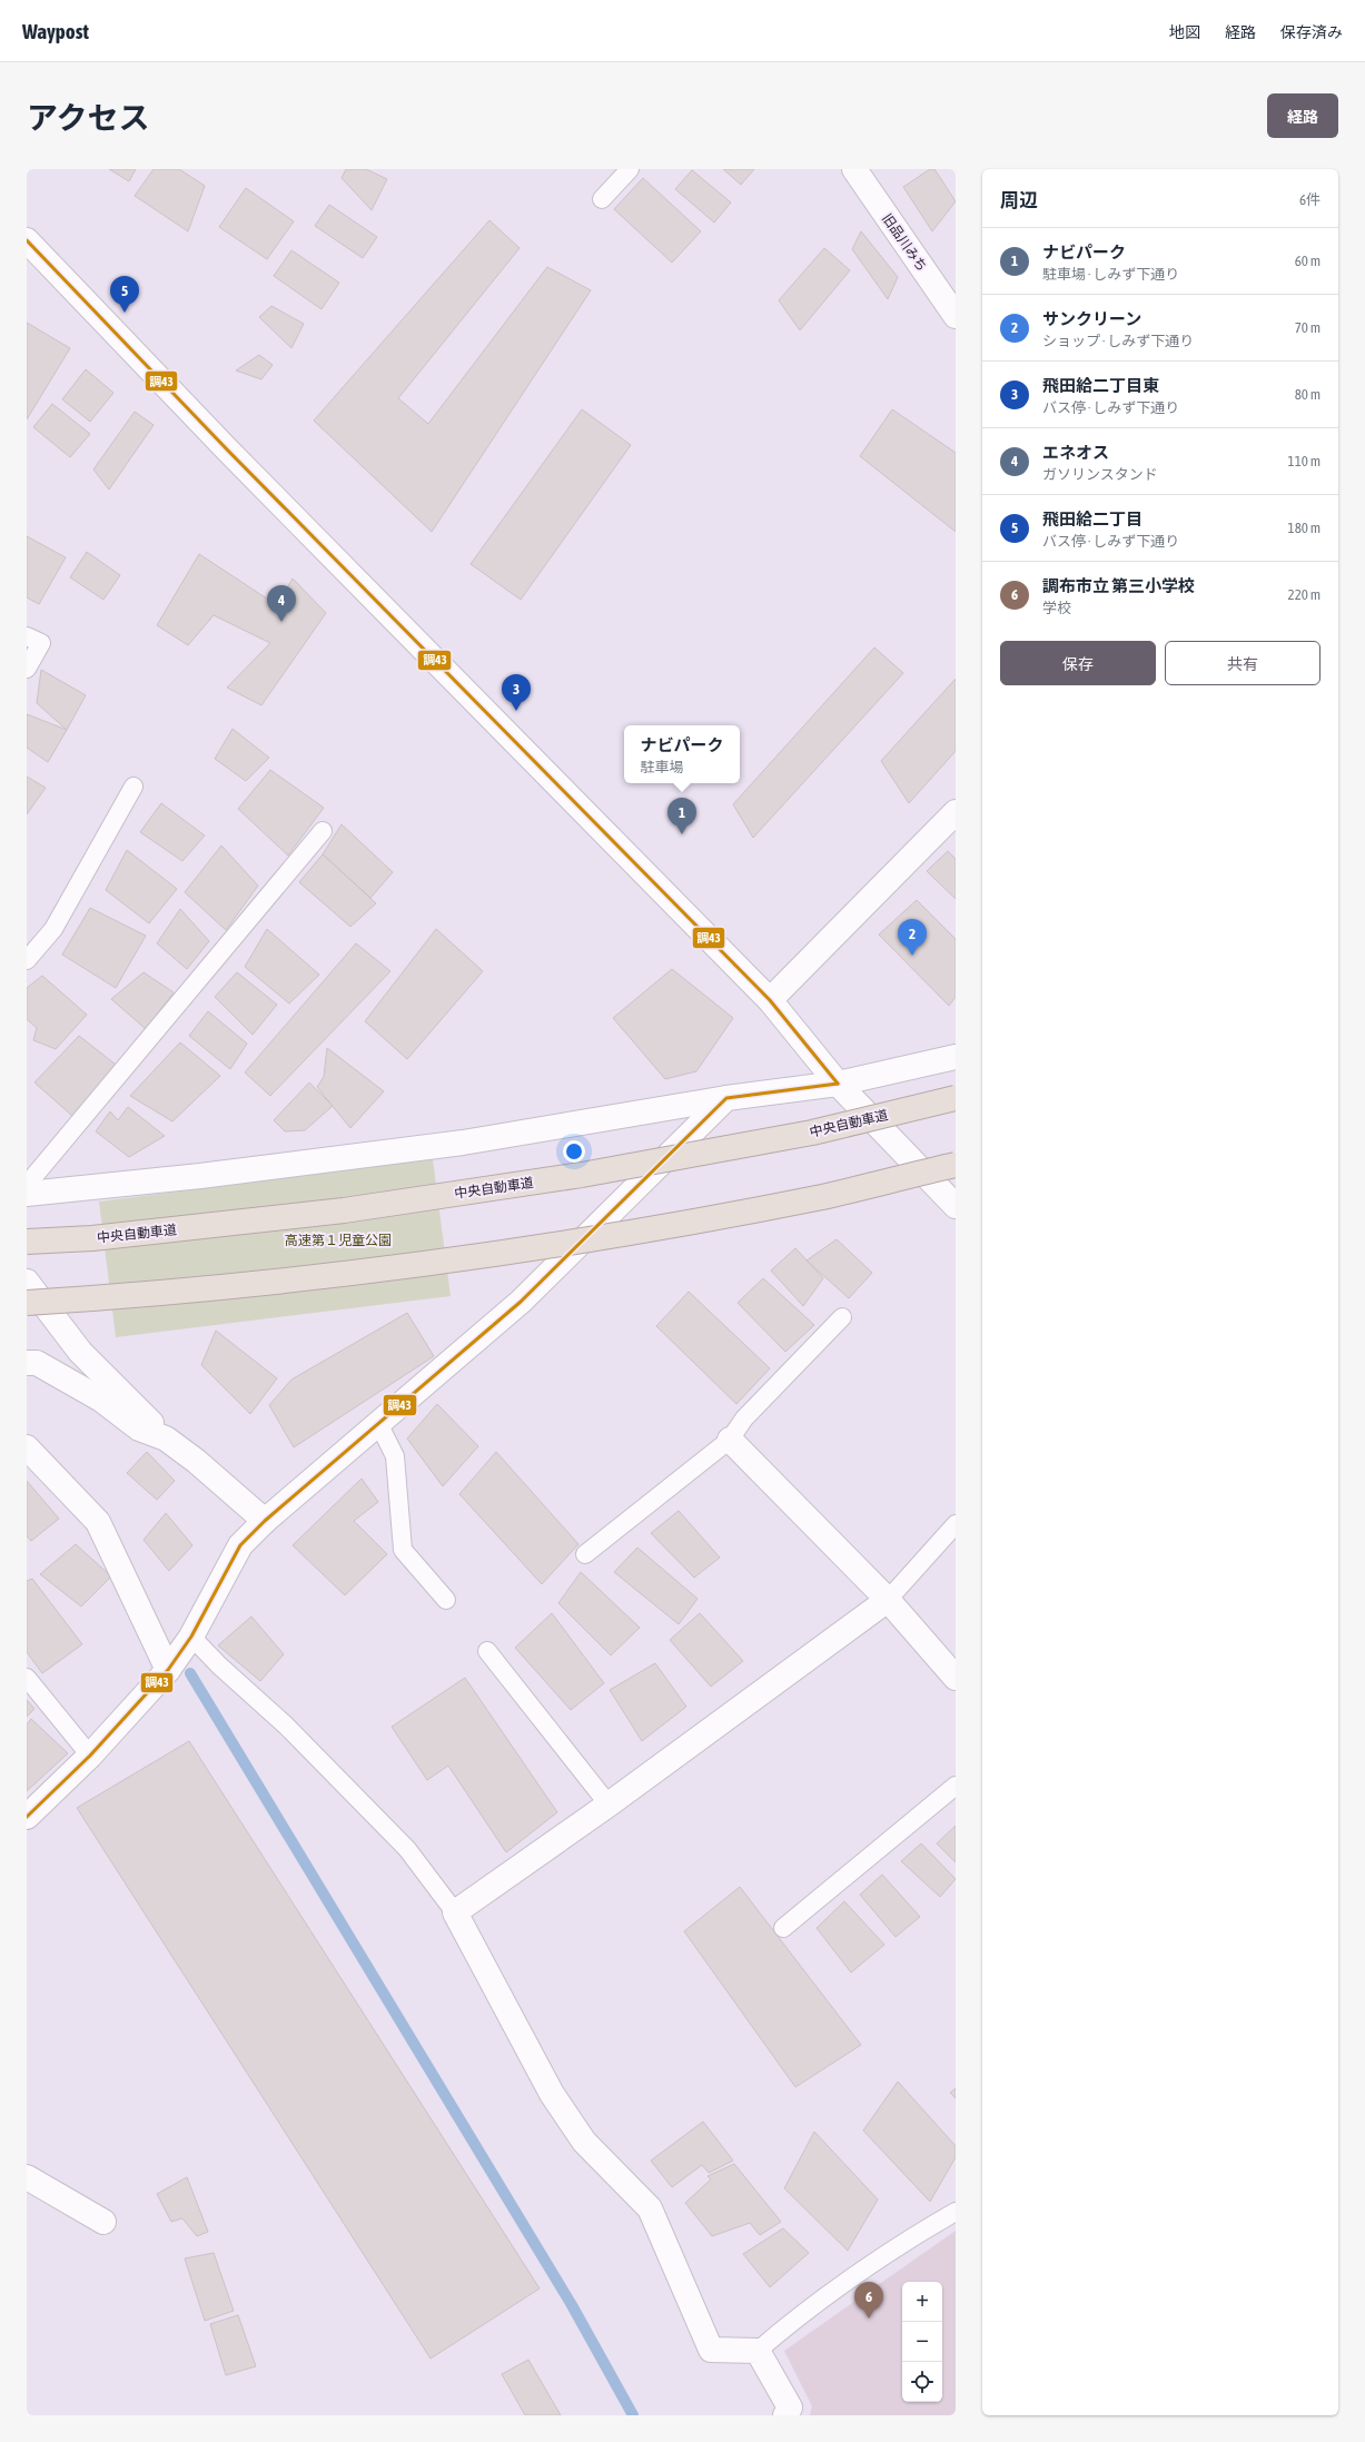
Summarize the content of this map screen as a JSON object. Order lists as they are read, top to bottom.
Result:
{
  "streets": {
    "highway": ["中央自動車道"],
    "street": ["旧品川みち"]
  },
  "parks": ["高速第１児童公園"],
  "lines": ["transit line 調43"],
  "page": {
    "header": "Waypost",
    "nav": ["地図", "経路", "保存済み"],
    "title": "アクセス",
    "buttons": [
      "経路",
      ["保存", "共有"]
    ],
    "heading": ["周辺", "6件"],
    "list": [
      {
        "mark": "1",
        "name": "ナビパーク",
        "note": "駐車場 · しみず下通り",
        "value": "60 m"
      },
      {
        "mark": "2",
        "name": "サンクリーン",
        "note": "ショップ · しみず下通り",
        "value": "70 m"
      },
      {
        "mark": "3",
        "name": "飛田給二丁目東",
        "note": "バス停 · しみず下通り",
        "value": "80 m"
      },
      {
        "mark": "4",
        "name": "エネオス",
        "note": "ガソリンスタンド",
        "value": "110 m"
      },
      {
        "mark": "5",
        "name": "飛田給二丁目",
        "note": "バス停 · しみず下通り",
        "value": "180 m"
      },
      {
        "mark": "6",
        "name": "調布市立 第三小学校",
        "note": "学校",
        "value": "220 m"
      }
    ],
    "pins": [
      "5",
      "4",
      "3",
      "1",
      "2",
      "6"
    ],
    "popup": ["ナビパーク", "駐車場"],
    "map_buttons": ["+", "−"]
  }
}
